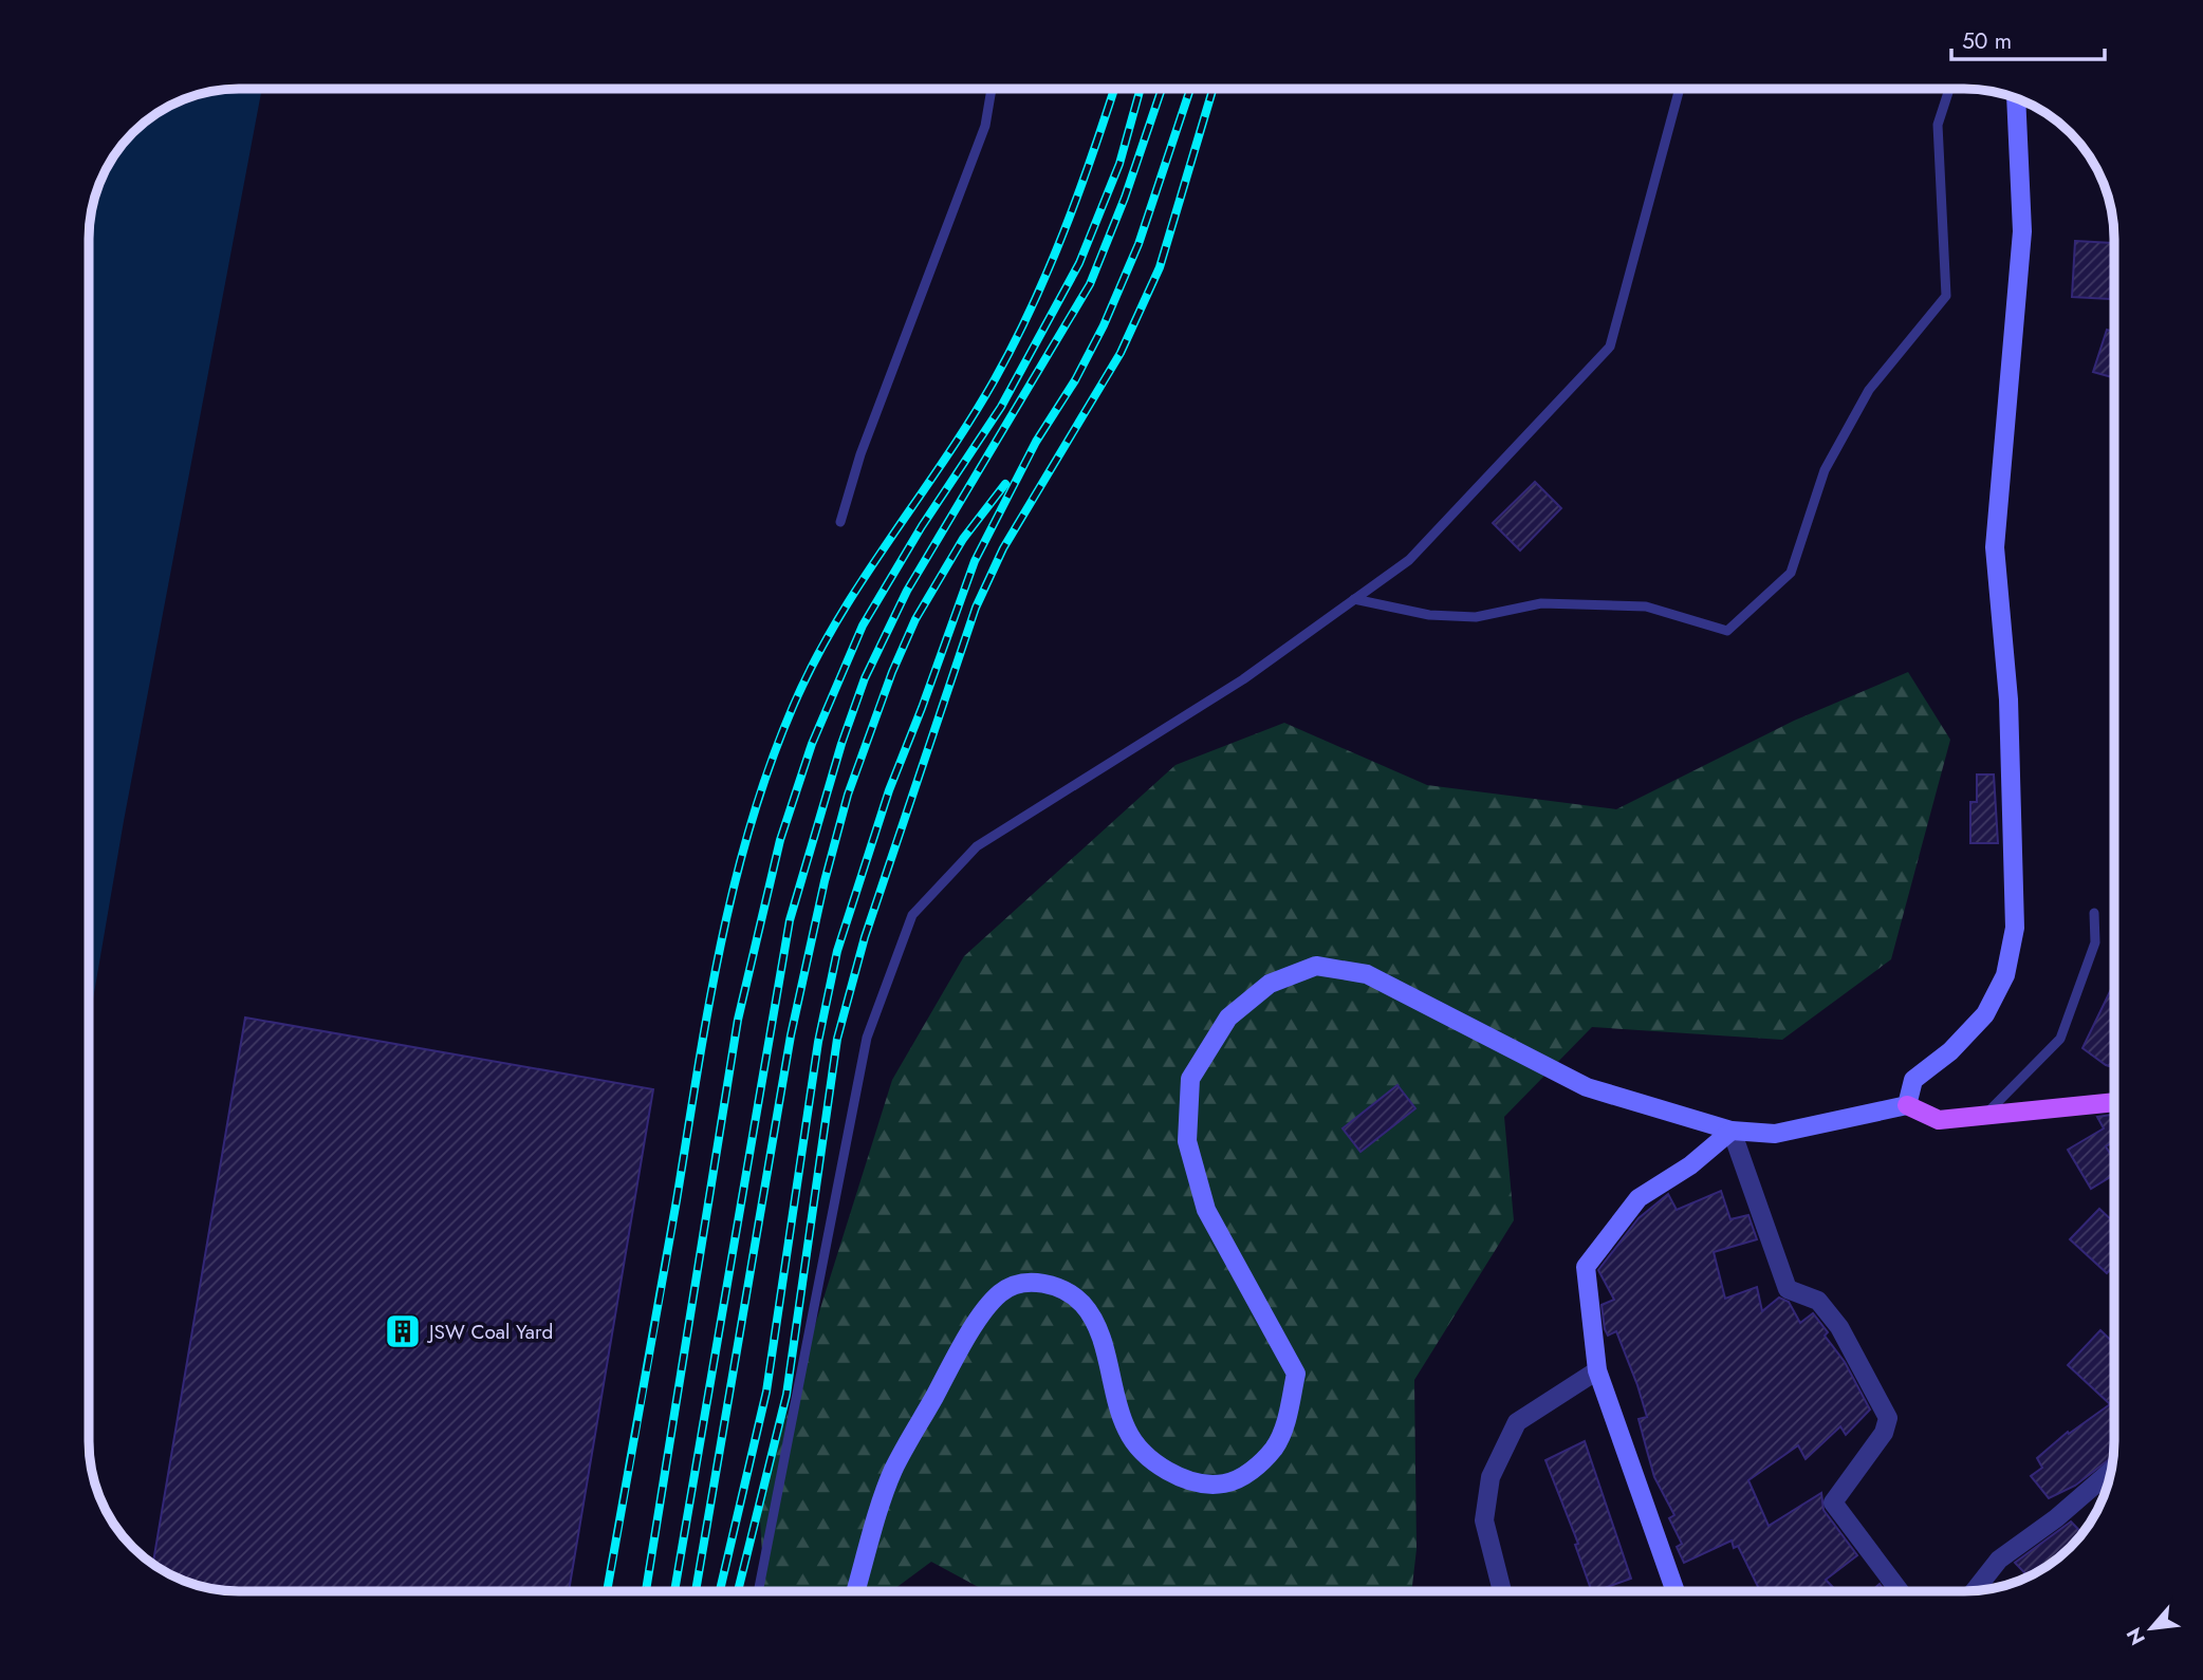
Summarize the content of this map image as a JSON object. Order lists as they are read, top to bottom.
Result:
{
  "places": {
    "building": ["JSW Coal Yard"]
  },
  "scale_bar": "50 m",
  "north": "bottom left"
}
